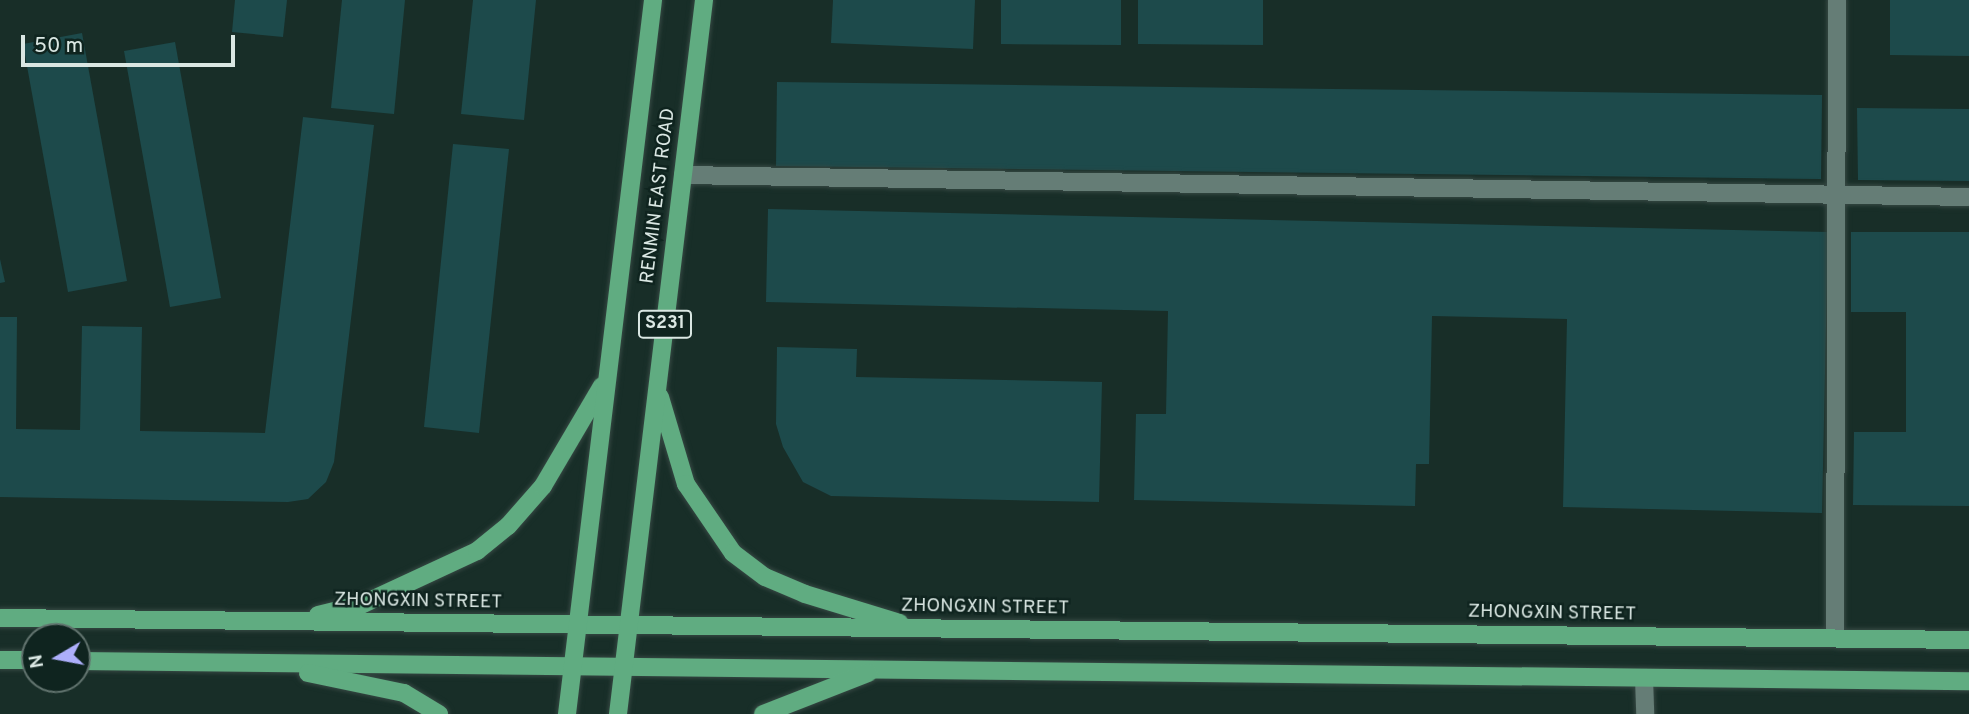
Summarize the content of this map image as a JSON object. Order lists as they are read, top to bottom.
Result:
{
  "streets": {
    "main road": ["RENMIN EAST ROAD", "S231", "ZHONGXIN STREET"]
  },
  "crossings": [
    ["RENMIN EAST ROAD", "S231"],
    ["RENMIN EAST ROAD", "ZHONGXIN STREET"]
  ],
  "scale_bar": "50 m",
  "north": "left"
}
